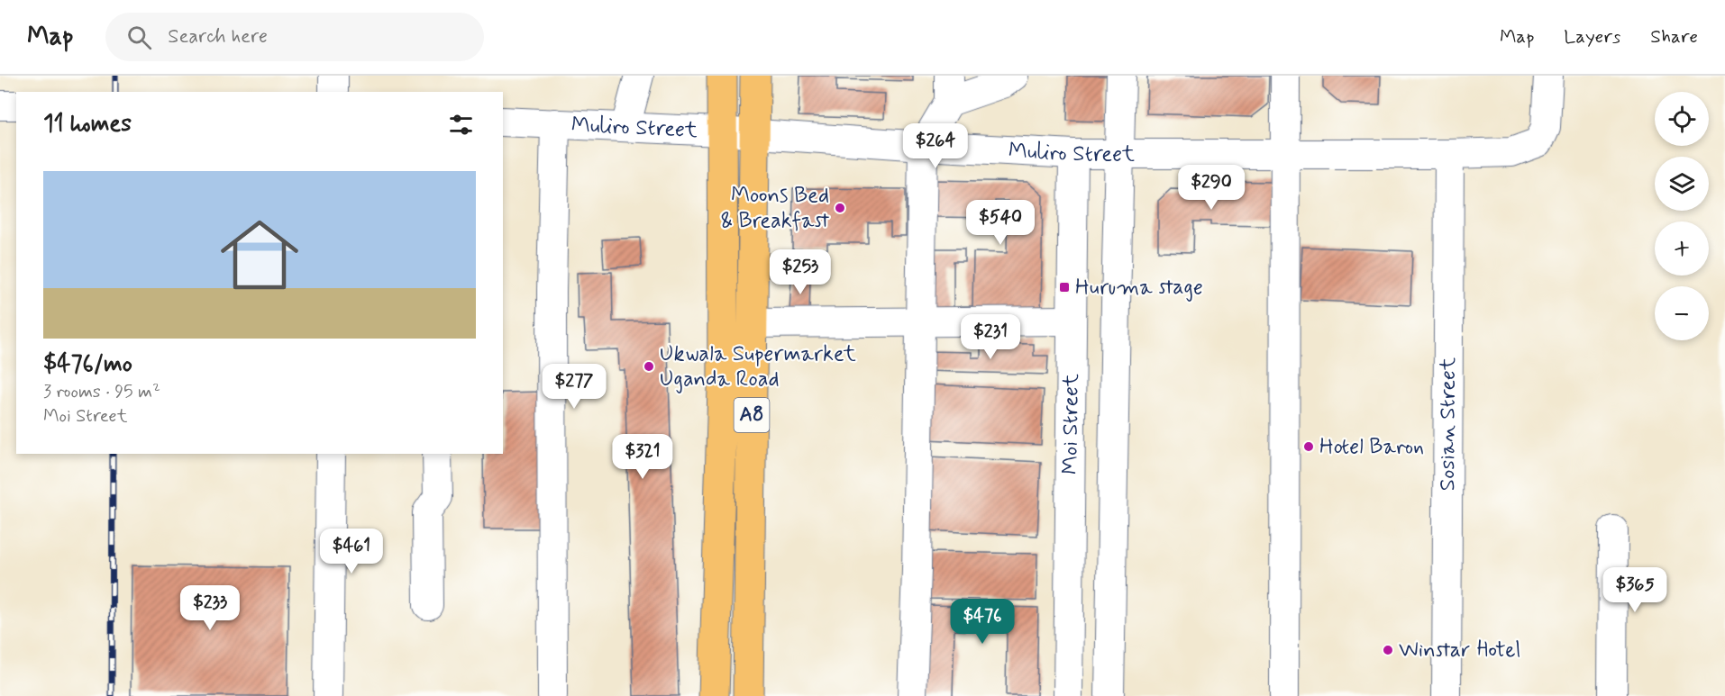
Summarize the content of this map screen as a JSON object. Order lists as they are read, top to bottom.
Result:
{
  "streets": {
    "highway": ["A8"],
    "street": ["Muliro Street", "Moi Street", "Sosian Street"]
  },
  "crossings": [
    ["Muliro Street", "A8"],
    ["Muliro Street", "Moi Street"],
    ["Muliro Street", "Sosian Street"]
  ],
  "places": {
    "other": [
      "Moons Bed & Breakfast",
      "Ukwala Supermarket Uganda Road",
      "Hotel Baron",
      "Winstar Hotel"
    ],
    "transit": ["Huruma stage"]
  },
  "page": {
    "header": "Map",
    "search": "Search here",
    "nav": ["Map", "Layers", "Share"],
    "map_buttons": ["+", "−"],
    "heading": "11 homes",
    "price": [
      "$264",
      "$290",
      "$540",
      "$253",
      "$231",
      "$277",
      "$321",
      "$461",
      "$365",
      "$233",
      "$476"
    ],
    "list": [
      {
        "name": "$476/mo",
        "note": "3 rooms · 95 m² · Moi Street"
      }
    ]
  }
}
